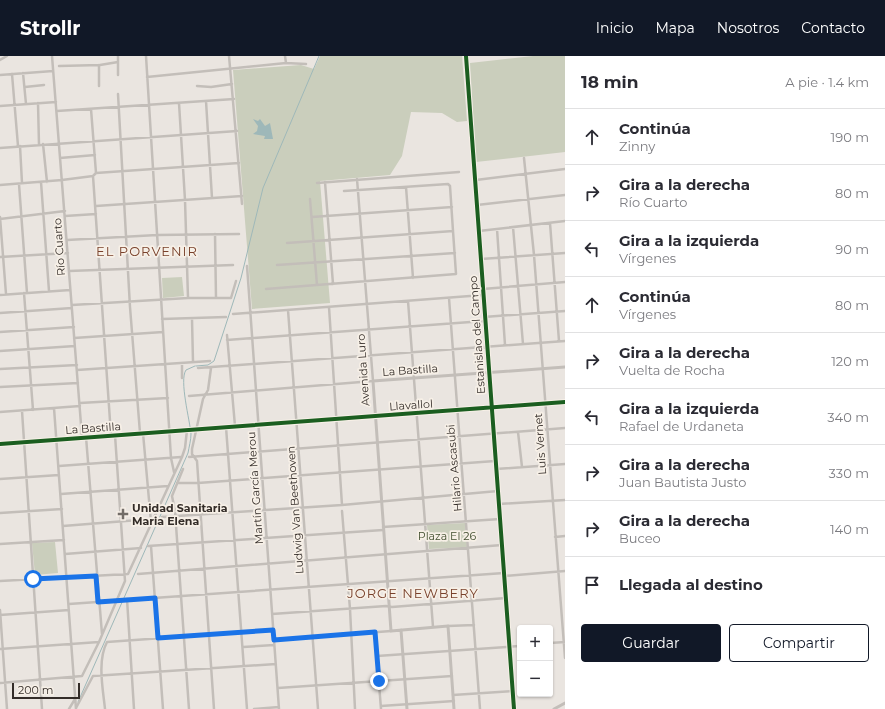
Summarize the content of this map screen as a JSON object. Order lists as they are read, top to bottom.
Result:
{
  "streets": {
    "street": [
      "Río Cuarto",
      "Estanislao del Campo",
      "Avenida Luro",
      "La Bastilla",
      "Llavallol",
      "Luis Vernet",
      "Hilario Ascasubi",
      "Martín García Merou",
      "Ludwig Van Beethoven"
    ]
  },
  "crossings": [
    ["Río Cuarto", "La Bastilla"],
    ["Estanislao del Campo", "La Bastilla"],
    ["Estanislao del Campo", "Llavallol"],
    ["Avenida Luro", "La Bastilla"],
    ["Avenida Luro", "Llavallol"],
    ["La Bastilla", "Luis Vernet"],
    ["La Bastilla", "Hilario Ascasubi"],
    ["La Bastilla", "Martín García Merou"],
    ["La Bastilla", "Ludwig Van Beethoven"],
    ["Llavallol", "Luis Vernet"],
    ["Llavallol", "Hilario Ascasubi"],
    ["Llavallol", "Martín García Merou"],
    ["Llavallol", "Ludwig Van Beethoven"]
  ],
  "districts": ["EL PORVENIR", "JORGE NEWBERY"],
  "parks": ["Plaza El 26"],
  "places": {
    "health": ["Unidad Sanitaria Maria Elena"]
  },
  "scale_bar": "200 m",
  "page": {
    "header": "Strollr",
    "nav": [
      "Inicio",
      "Mapa",
      "Nosotros",
      "Contacto"
    ],
    "heading": ["18 min", "A pie · 1.4 km"],
    "list": [
      ["Continúa", "Zinny", "190 m"],
      ["Gira a la derecha", "Río Cuarto", "80 m"],
      ["Gira a la izquierda", "Vírgenes", "90 m"],
      ["Continúa", "Vírgenes", "80 m"],
      ["Gira a la derecha", "Vuelta de Rocha", "120 m"],
      ["Gira a la izquierda", "Rafael de Urdaneta", "340 m"],
      ["Gira a la derecha", "Juan Bautista Justo", "330 m"],
      ["Gira a la derecha", "Buceo", "140 m"],
      "Llegada al destino"
    ],
    "buttons": ["Guardar", "Compartir"],
    "map_buttons": ["+", "−"],
    "scale": "200 m"
  }
}
